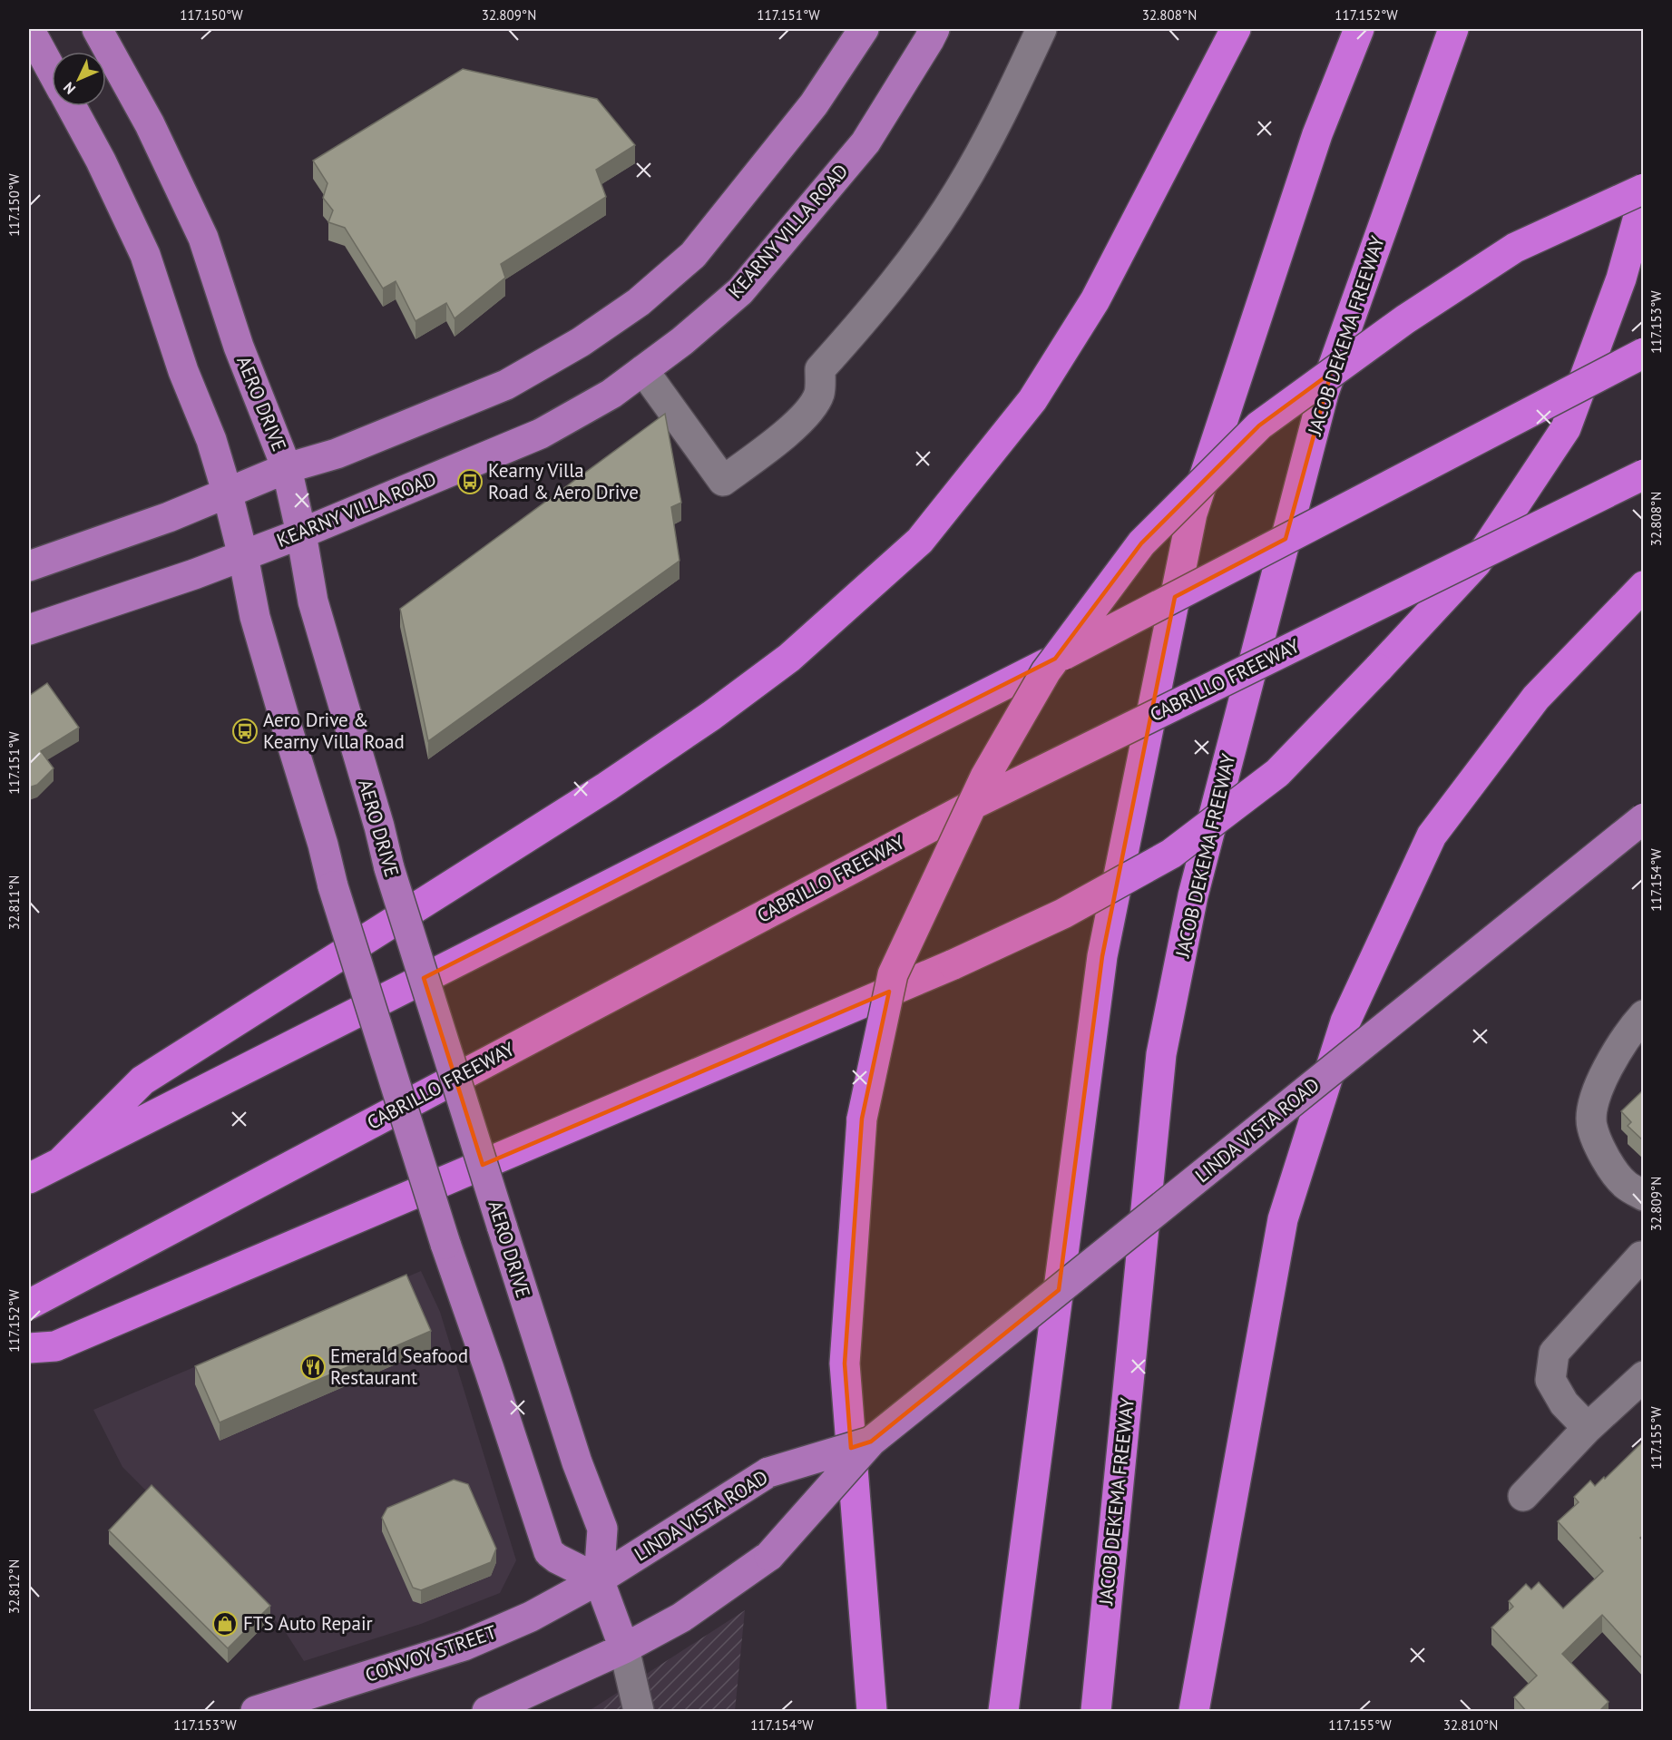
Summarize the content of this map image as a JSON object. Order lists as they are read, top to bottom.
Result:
{
  "streets": {
    "highway": ["JACOB DEKEMA FREEWAY", "CABRILLO FREEWAY"],
    "main road": [
      "KEARNY VILLA ROAD",
      "AERO DRIVE",
      "LINDA VISTA ROAD",
      "CONVOY STREET"
    ]
  },
  "crossings": [
    ["KEARNY VILLA ROAD", "AERO DRIVE"],
    ["AERO DRIVE", "LINDA VISTA ROAD"],
    ["AERO DRIVE", "CONVOY STREET"],
    ["LINDA VISTA ROAD", "CONVOY STREET"]
  ],
  "places": {
    "bus stop": ["Kearny Villa Road & Aero Drive", "Aero Drive & Kearny Villa Road"],
    "restaurant": ["Emerald Seafood Restaurant"],
    "shop": ["FTS Auto Repair"]
  },
  "north": "bottom left",
  "coordinates": [
    "117.150°W",
    "32.809°N",
    "117.151°W",
    "32.808°N",
    "117.152°W",
    "117.153°W",
    "117.154°W",
    "32.811°N",
    "117.155°W",
    "32.812°N",
    "32.810°N"
  ]
}
